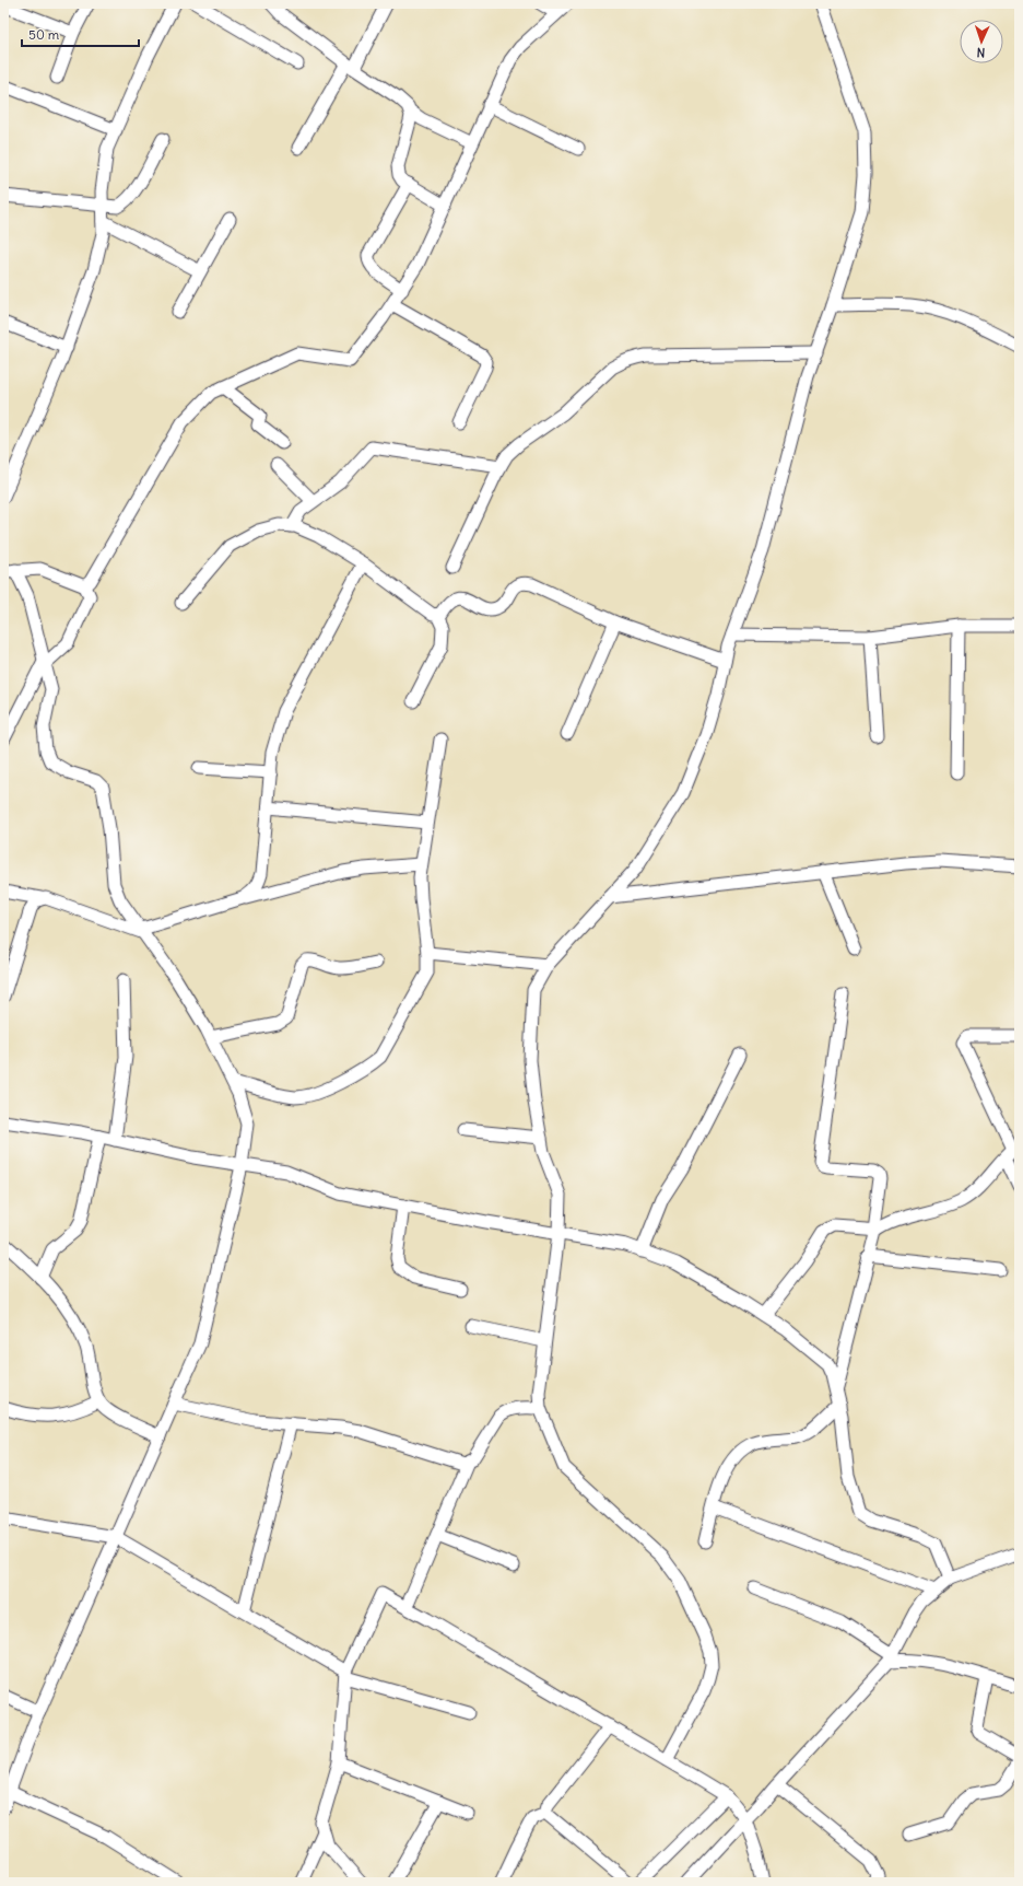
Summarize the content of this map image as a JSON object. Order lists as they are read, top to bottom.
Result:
{
  "scale_bar": "50 m",
  "north": "bottom"
}
